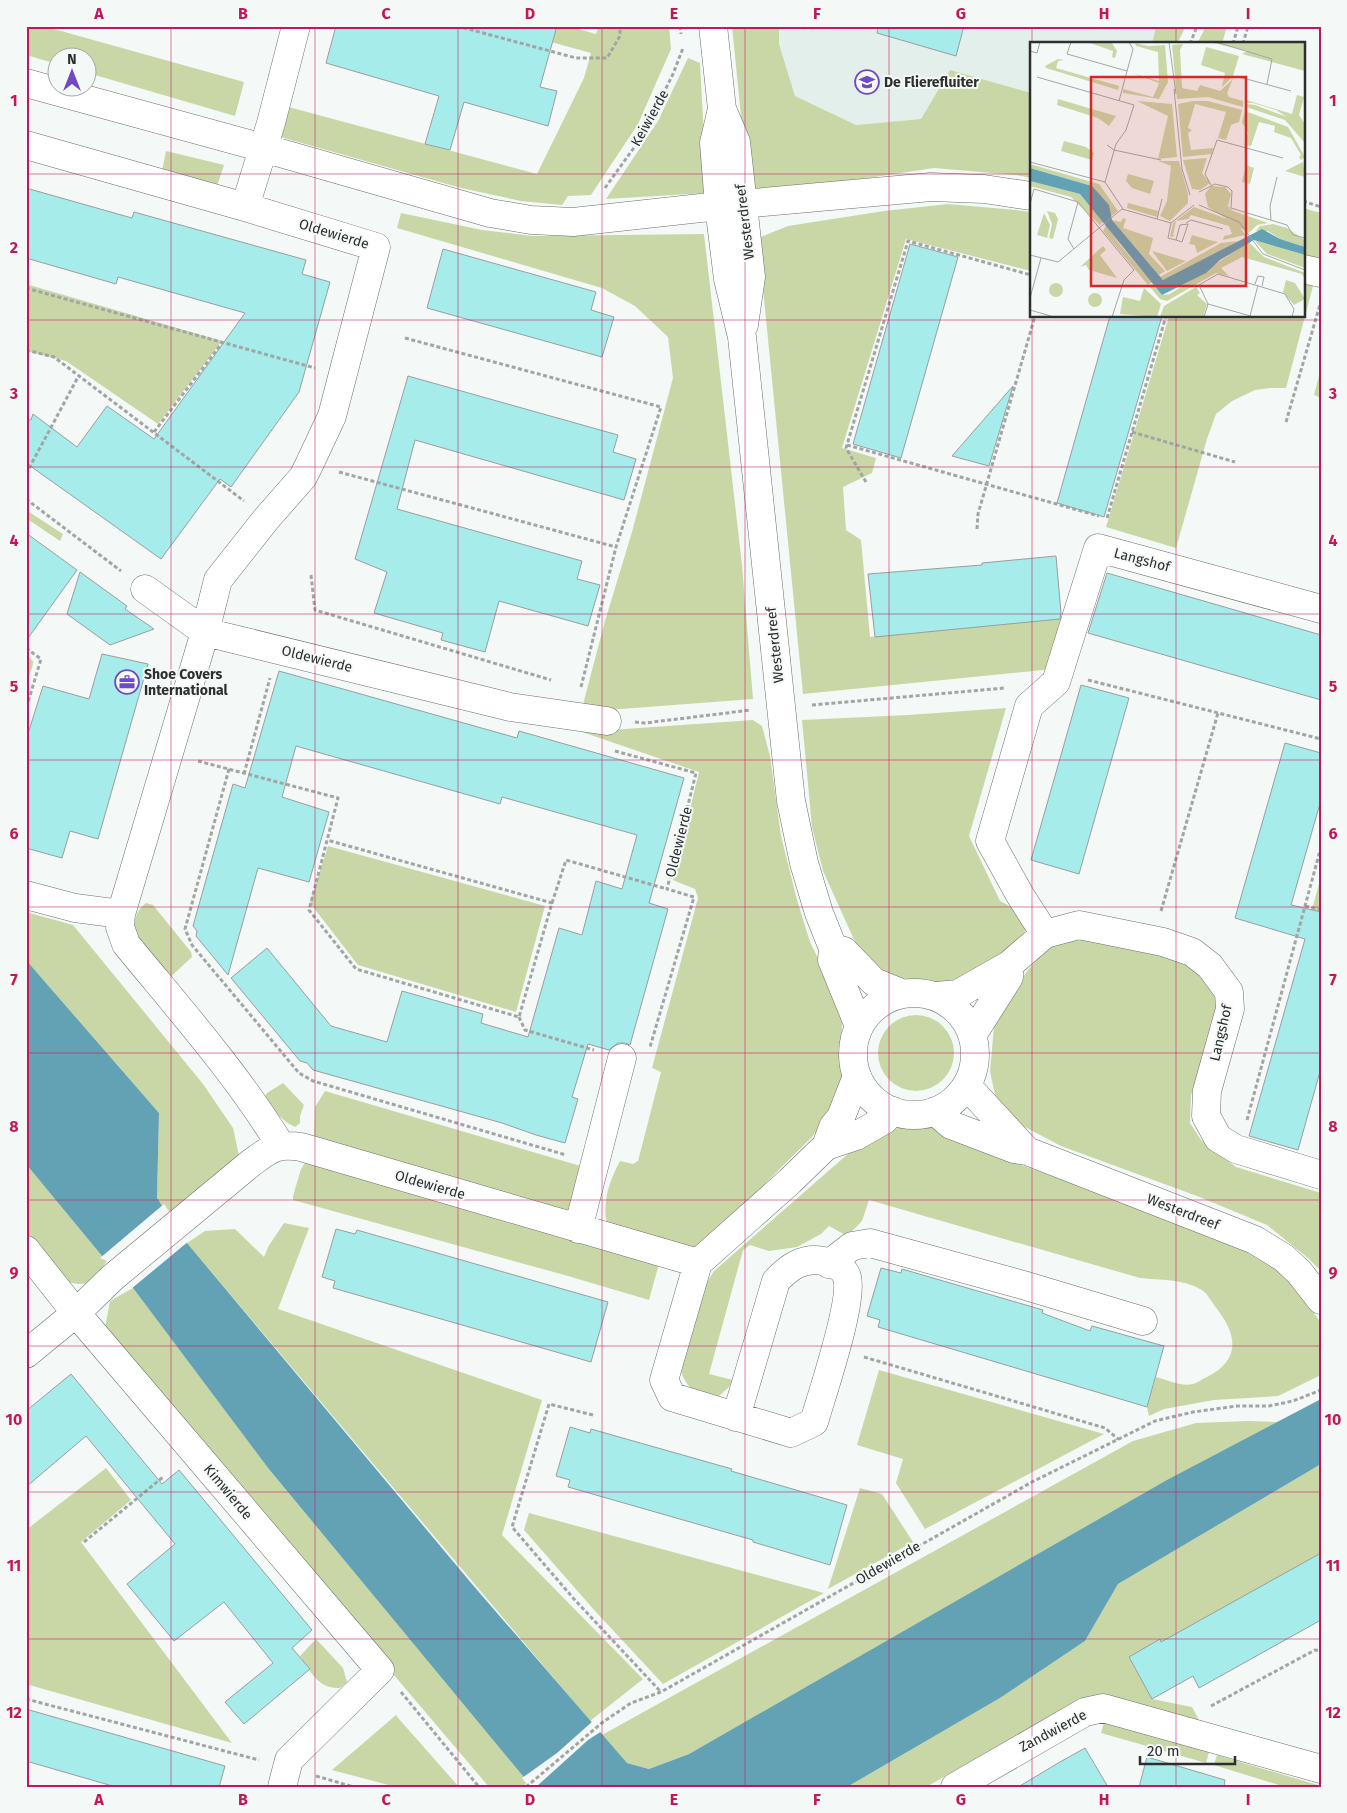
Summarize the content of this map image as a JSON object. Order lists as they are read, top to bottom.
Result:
{
  "streets": {
    "street": [
      "Westerdreef",
      "Oldewierde",
      "Langshof",
      "Kimwierde",
      "Zandwierde"
    ],
    "path": ["Keiwierde"]
  },
  "crossings": [
    ["Westerdreef", "Langshof"]
  ],
  "places": {
    "school or university": ["De Flierefluiter"],
    "office": ["Shoe Covers International"]
  },
  "scale_bar": "20 m",
  "north": "top",
  "grid": {
    "columns": [
      "A",
      "B",
      "C",
      "D",
      "E",
      "F",
      "G",
      "H",
      "I"
    ],
    "rows": [
      "1",
      "2",
      "3",
      "4",
      "5",
      "6",
      "7",
      "8",
      "9",
      "10",
      "11",
      "12"
    ]
  }
}
